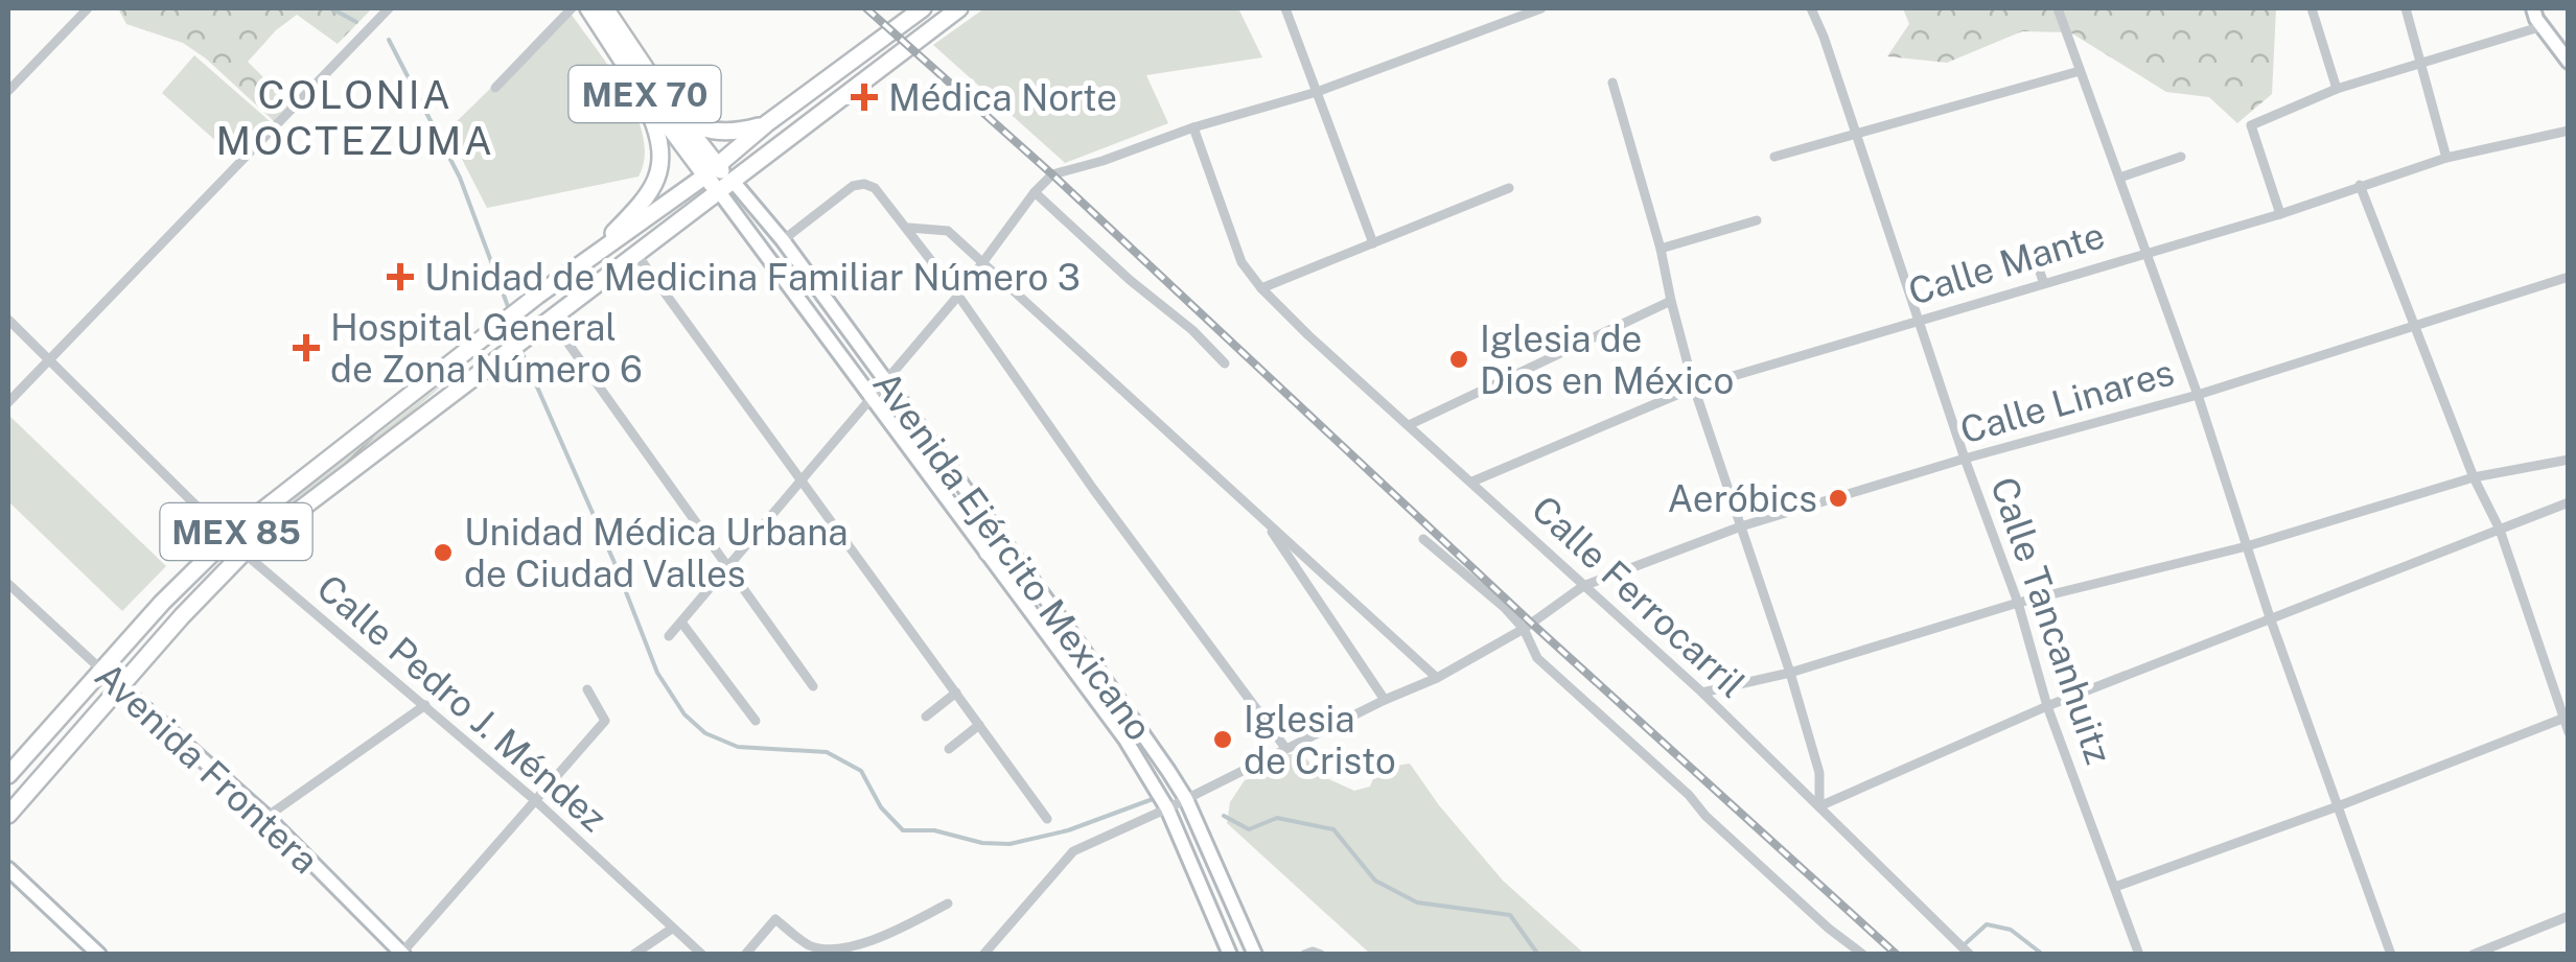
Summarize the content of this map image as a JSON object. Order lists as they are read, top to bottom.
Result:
{
  "streets": {
    "main road": [
      "MEX 70",
      "MEX 85",
      "Avenida Ejército Mexicano",
      "Avenida Frontera"
    ],
    "street": [
      "Calle Mante",
      "Calle Linares",
      "Calle Ferrocarril",
      "Calle Tancanhuitz",
      "Calle Pedro J. Méndez"
    ]
  },
  "crossings": [
    ["MEX 70", "Avenida Ejército Mexicano"],
    ["Calle Mante", "Calle Ferrocarril"],
    ["Calle Mante", "Calle Tancanhuitz"],
    ["Calle Linares", "Avenida Ejército Mexicano"],
    ["Calle Linares", "Calle Ferrocarril"],
    ["Calle Linares", "Calle Tancanhuitz"],
    ["MEX 85", "Calle Pedro J. Méndez"],
    ["MEX 85", "Avenida Frontera"]
  ],
  "districts": ["COLONIA MOCTEZUMA"],
  "places": {
    "health": ["Médica Norte", "Unidad de Medicina Familiar Número 3", "Hospital General de Zona Número 6"],
    "other": [
      "Iglesia de Dios en México",
      "Aeróbics",
      "Unidad Médica Urbana de Ciudad Valles",
      "Iglesia de Cristo"
    ]
  }
}
